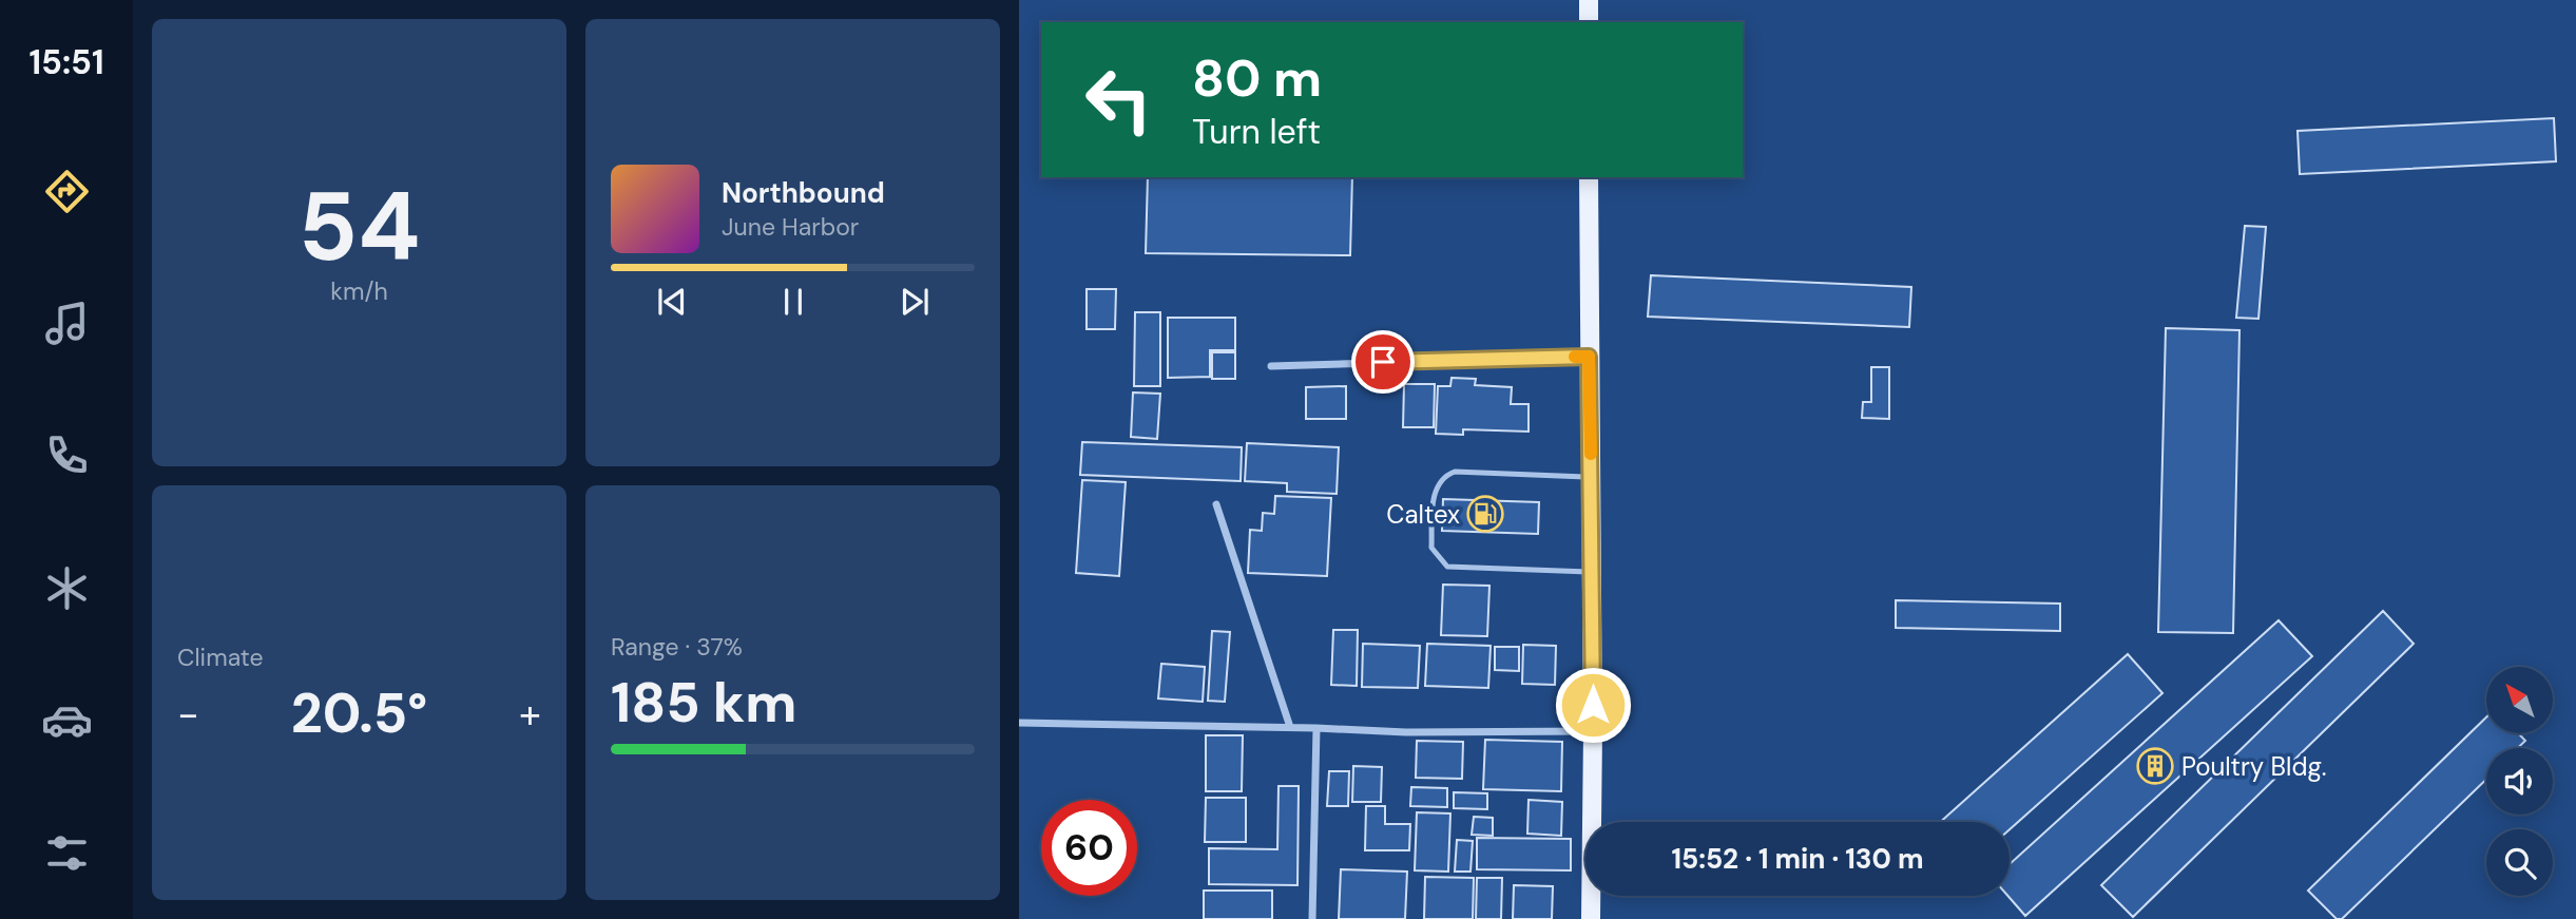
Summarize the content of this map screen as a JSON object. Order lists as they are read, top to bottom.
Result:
{
  "places": {
    "fuel station": ["Caltex"],
    "building": ["Poultry Bldg."]
  },
  "north": "top left",
  "page": {
    "tabs": "15:51",
    "tile": [
      ["54", "km/h"],
      "Climate",
      ["Range · 37%", "185 km"]
    ],
    "turn": ["80 m", "Turn left"],
    "song": ["Northbound", "June Harbor"],
    "heat": ["−", "20.5°", "+"],
    "limit": "60",
    "trip": "15:52 · 1 min · 130 m"
  }
}
